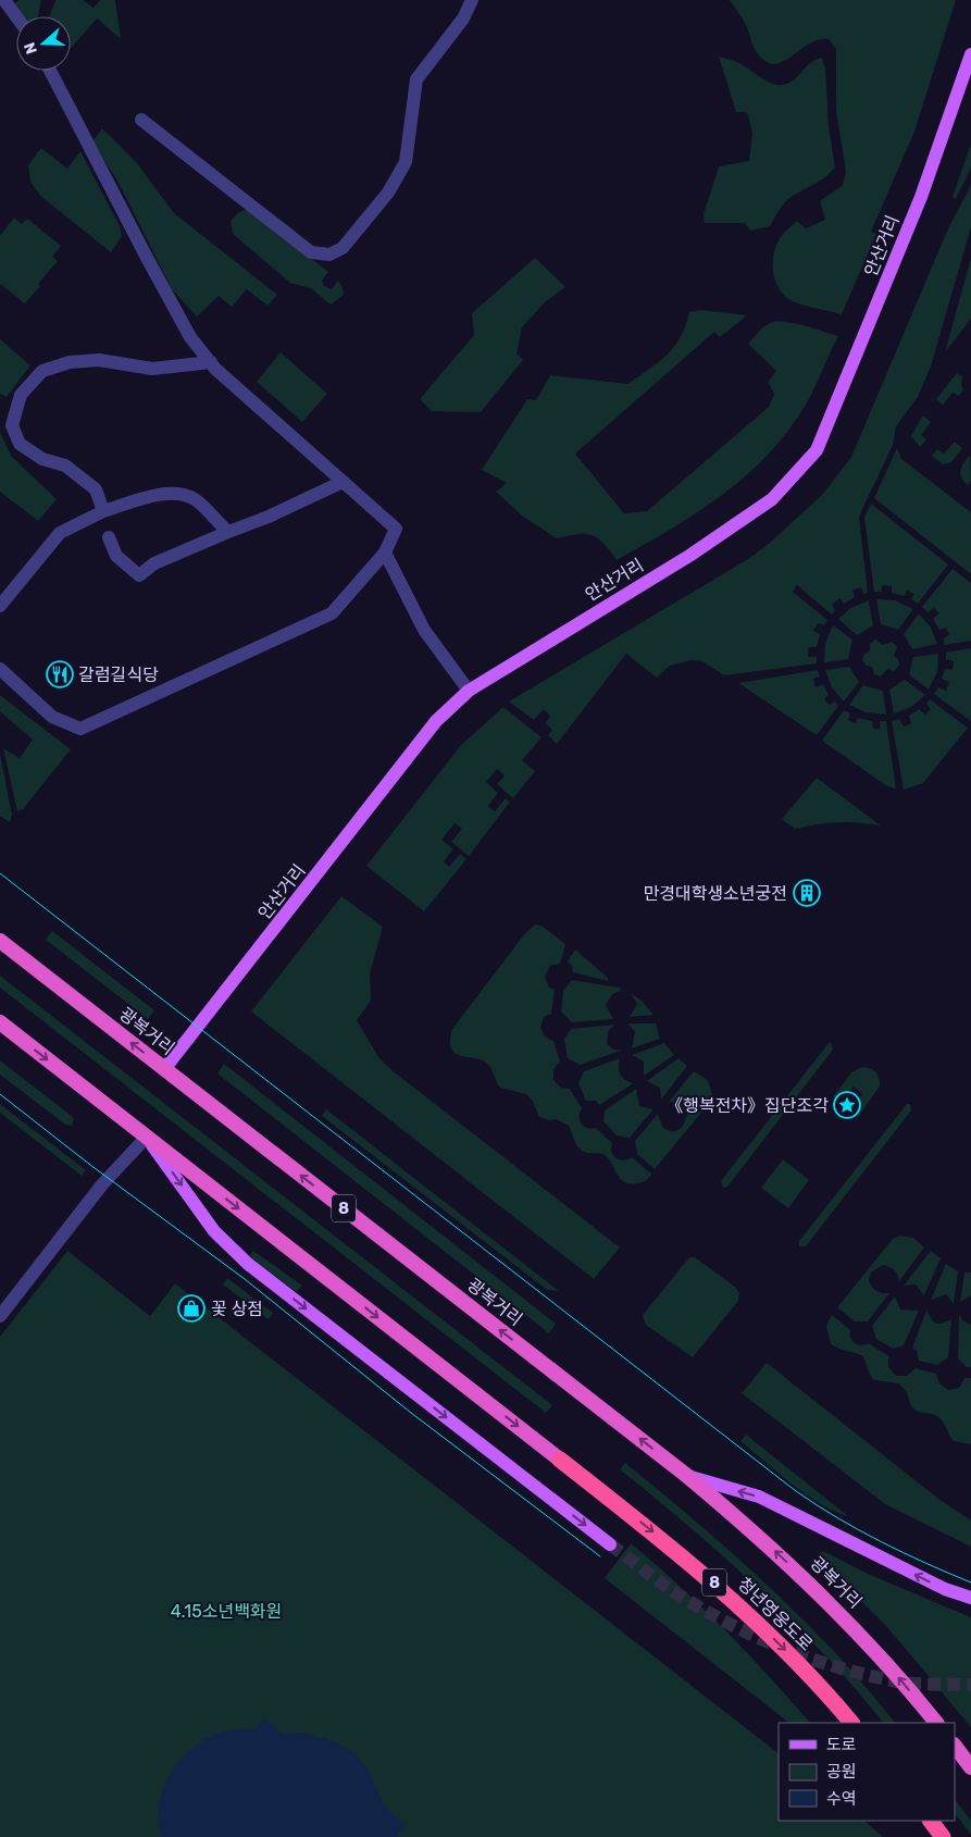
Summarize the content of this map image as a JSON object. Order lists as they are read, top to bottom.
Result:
{
  "streets": {
    "highway": ["광복거리", "8", "청년영웅도로"],
    "main road": ["안산거리"]
  },
  "crossings": [
    ["안산거리", "광복거리"],
    ["8", "청년영웅도로"]
  ],
  "one_way": ["청년영웅도로"],
  "parks": ["4.15소년백화원"],
  "places": {
    "restaurant": ["갈럼길식당"],
    "building": ["만경대학생소년궁전"],
    "place": ["《행복전차》집단조각"],
    "shop": ["꽃 상점"]
  },
  "legend": ["도로", "공원", "수역"],
  "north": "left"
}
